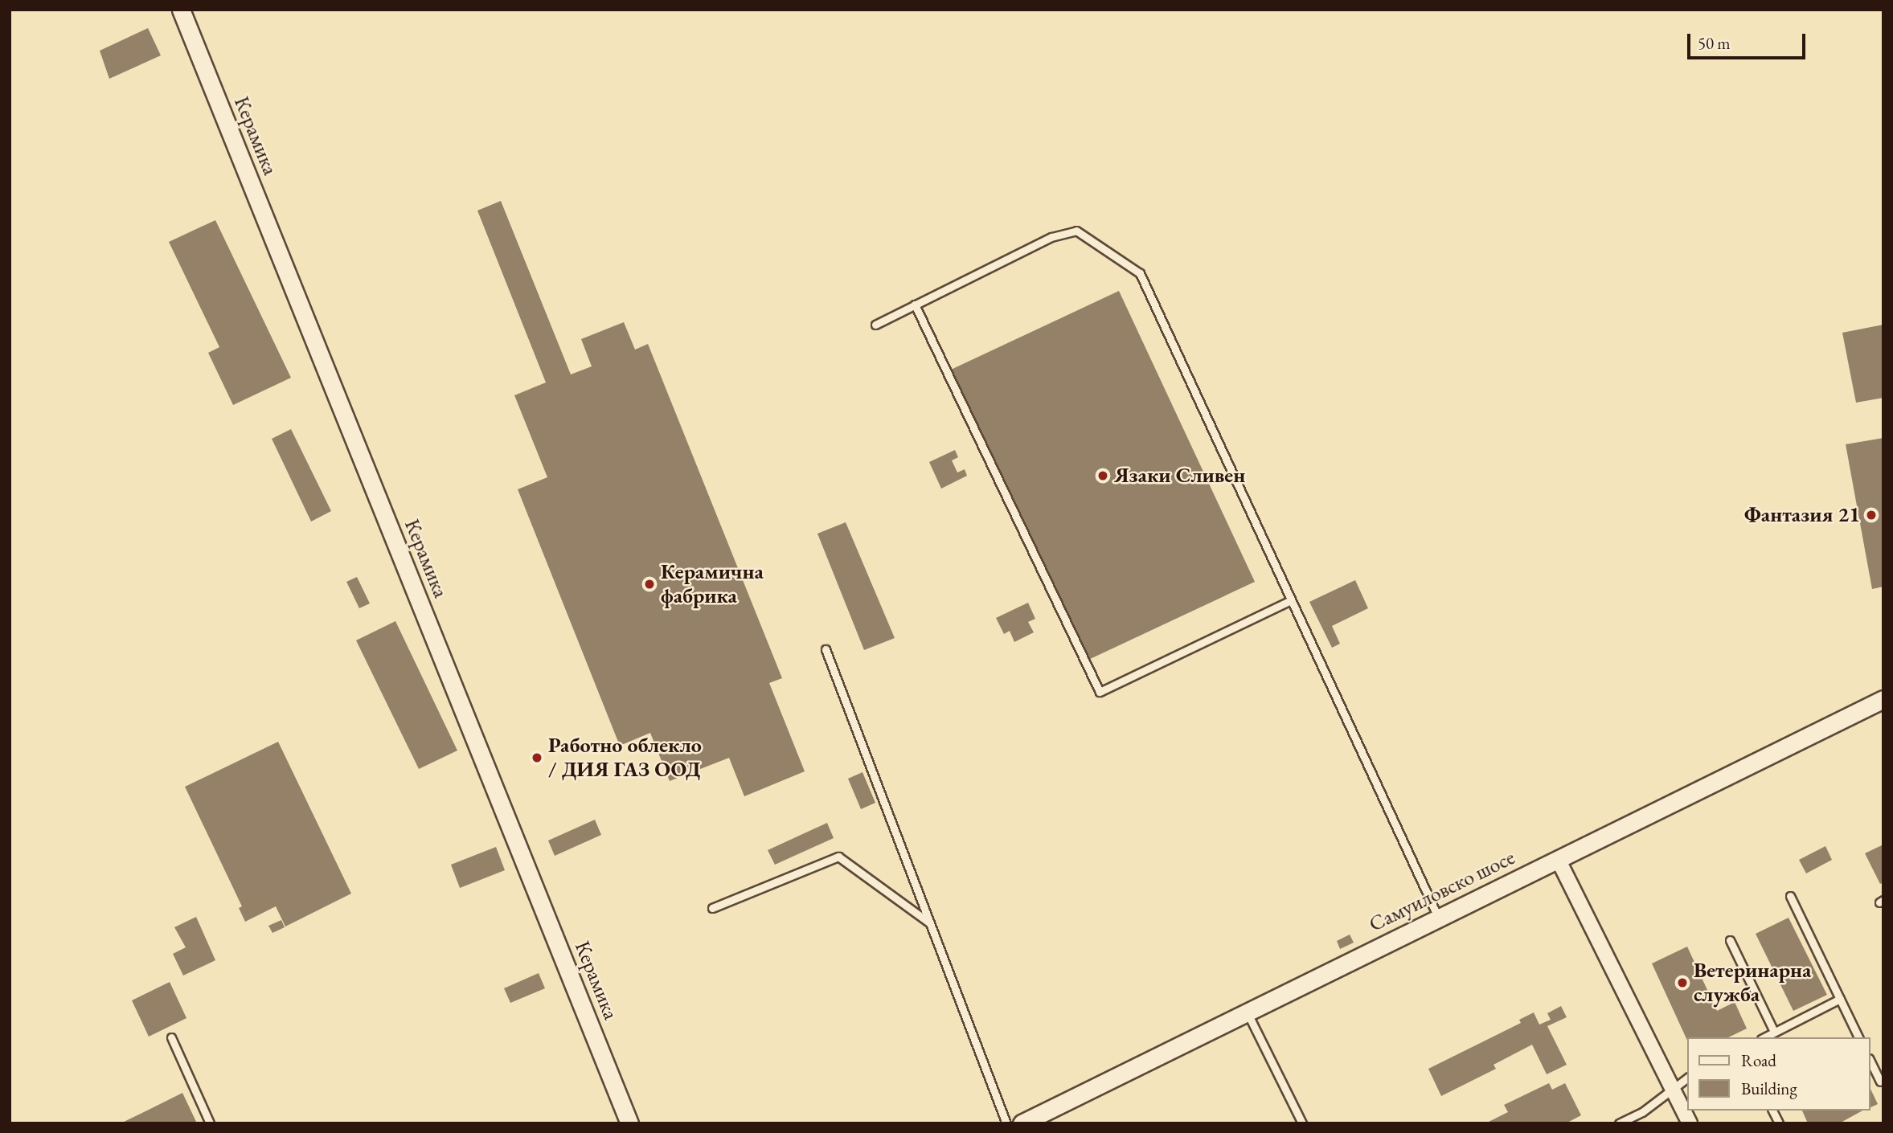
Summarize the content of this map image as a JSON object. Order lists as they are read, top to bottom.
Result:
{
  "streets": {
    "street": ["Керамика", "Самуиловско шосе"]
  },
  "places": [
    "Язаки Сливен",
    "Фантазия 21",
    "Керамична фабрика",
    "Работно облекло / ДИЯ ГАЗ ООД",
    "Ветеринарна служба"
  ],
  "legend": ["Road", "Building"],
  "scale_bar": "50 m"
}
